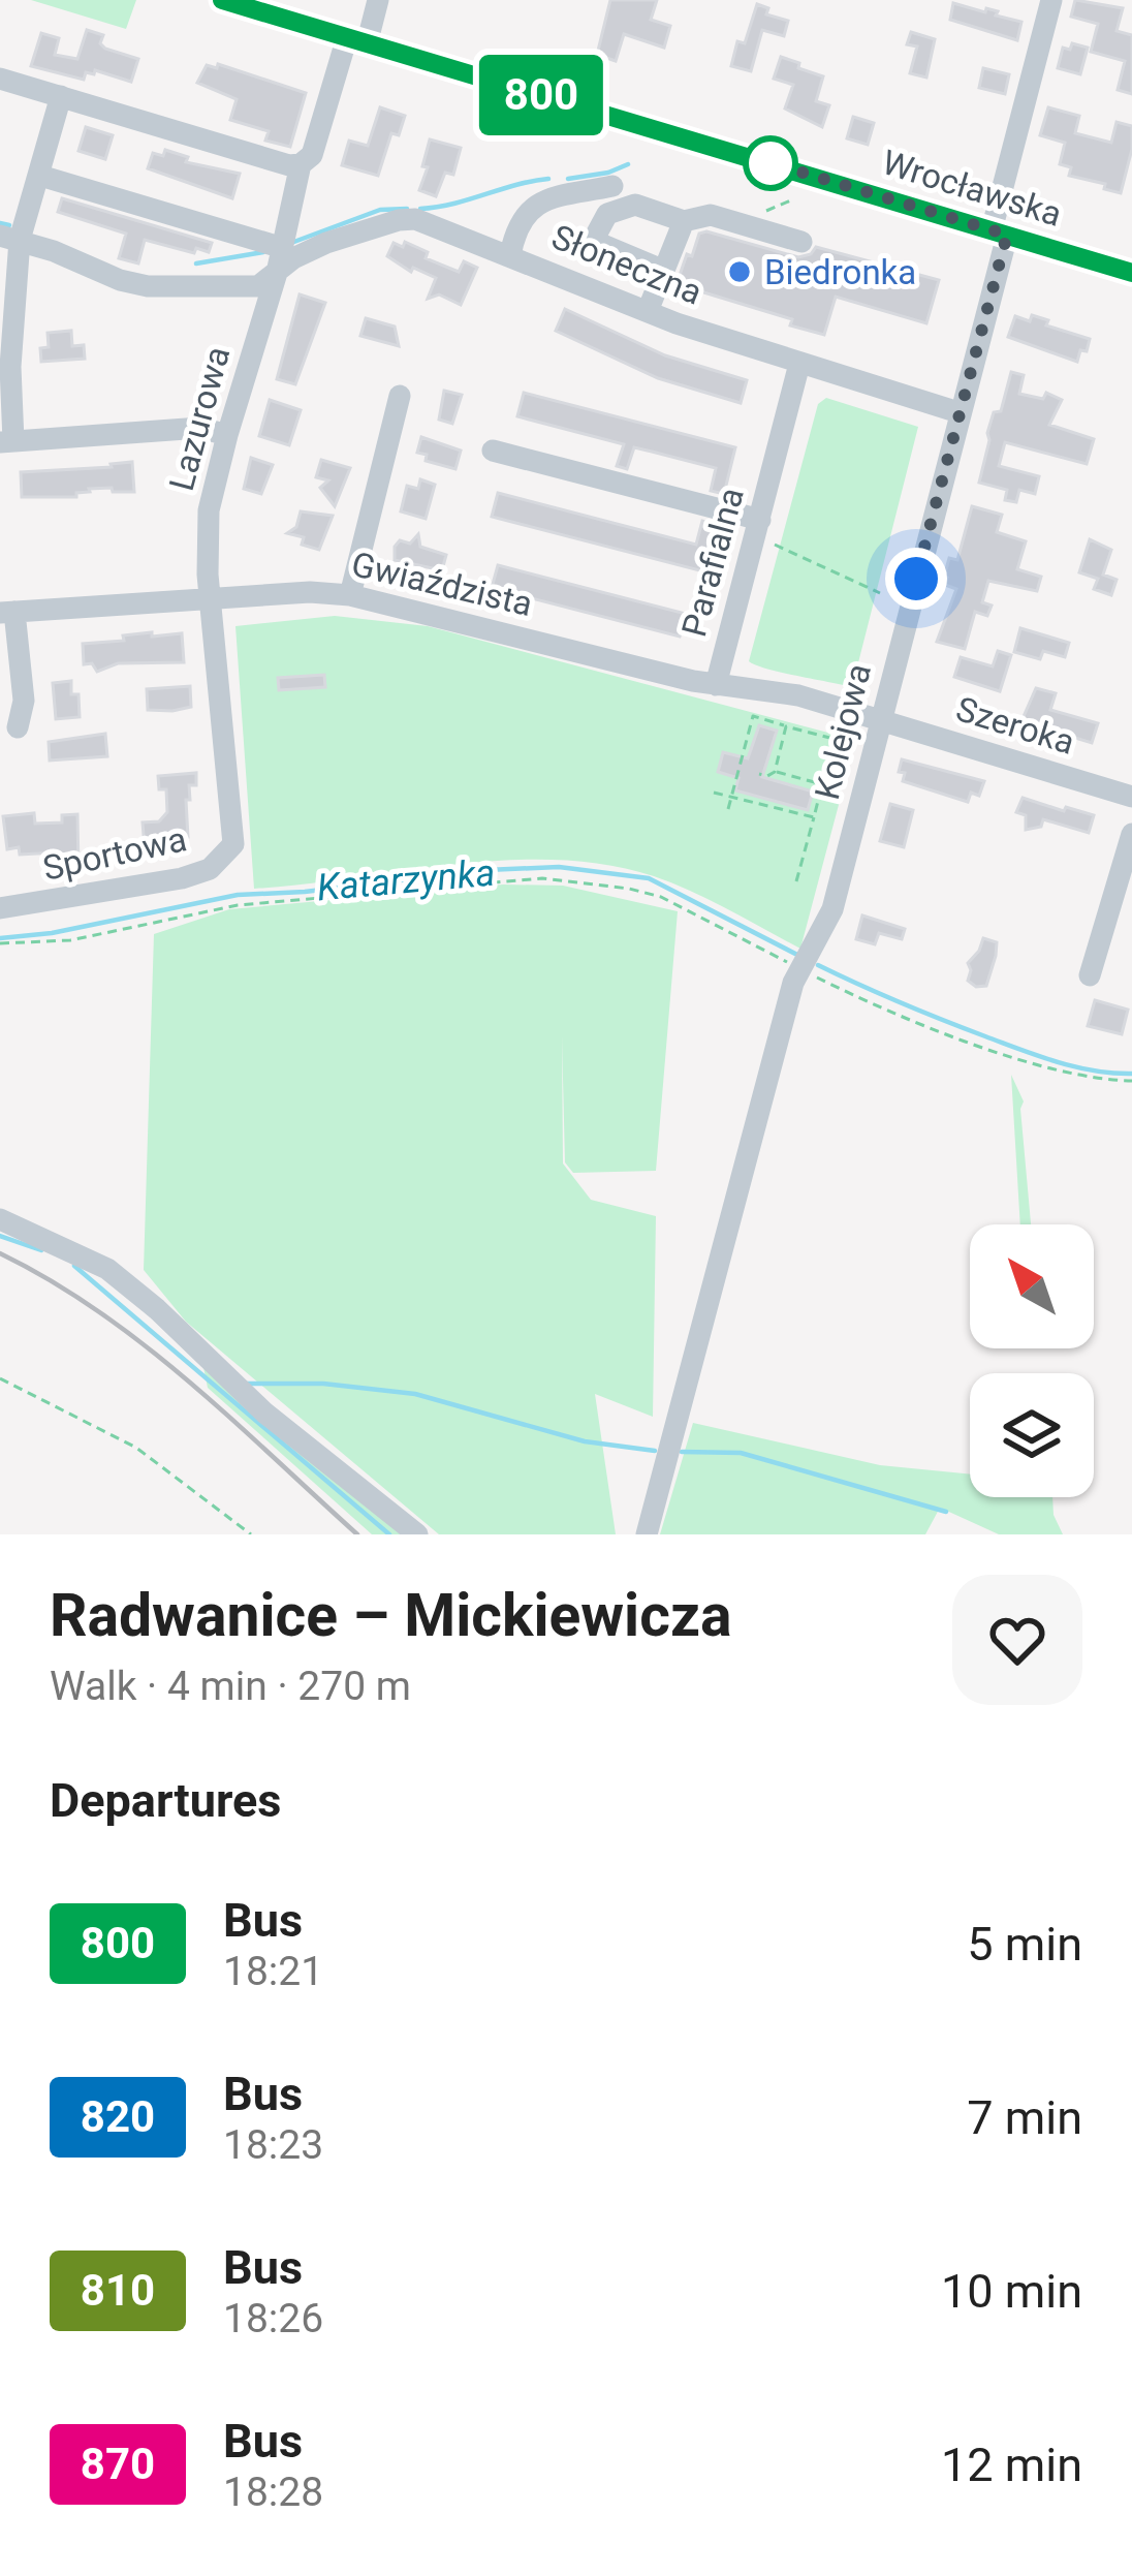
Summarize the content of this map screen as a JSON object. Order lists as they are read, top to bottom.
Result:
{
  "streets": {
    "main road": ["Wrocławska"],
    "street": [
      "Słoneczna",
      "Lazurowa",
      "Parafialna",
      "Gwiaździsta",
      "Szeroka",
      "Kolejowa",
      "Sportowa"
    ]
  },
  "crossings": [
    ["Wrocławska", "Kolejowa"],
    ["Słoneczna", "Lazurowa"],
    ["Słoneczna", "Parafialna"],
    ["Słoneczna", "Kolejowa"],
    ["Lazurowa", "Gwiaździsta"],
    ["Lazurowa", "Sportowa"],
    ["Parafialna", "Gwiaździsta"],
    ["Parafialna", "Szeroka"],
    ["Parafialna", "Kolejowa"],
    ["Szeroka", "Kolejowa"]
  ],
  "water": ["Katarzynka"],
  "places": ["Biedronka"],
  "lines": ["bus line 800"],
  "north": "top left",
  "page": {
    "on_map": "800",
    "heading": [
      ["Radwanice – Mickiewicza", "Walk · 4 min · 270 m"],
      "Departures"
    ],
    "list": [
      {
        "mark": "800",
        "name": "Bus",
        "note": "18:21",
        "value": "5 min"
      },
      {
        "mark": "820",
        "name": "Bus",
        "note": "18:23",
        "value": "7 min"
      },
      {
        "mark": "810",
        "name": "Bus",
        "note": "18:26",
        "value": "10 min"
      },
      {
        "mark": "870",
        "name": "Bus",
        "note": "18:28",
        "value": "12 min"
      }
    ]
  }
}
